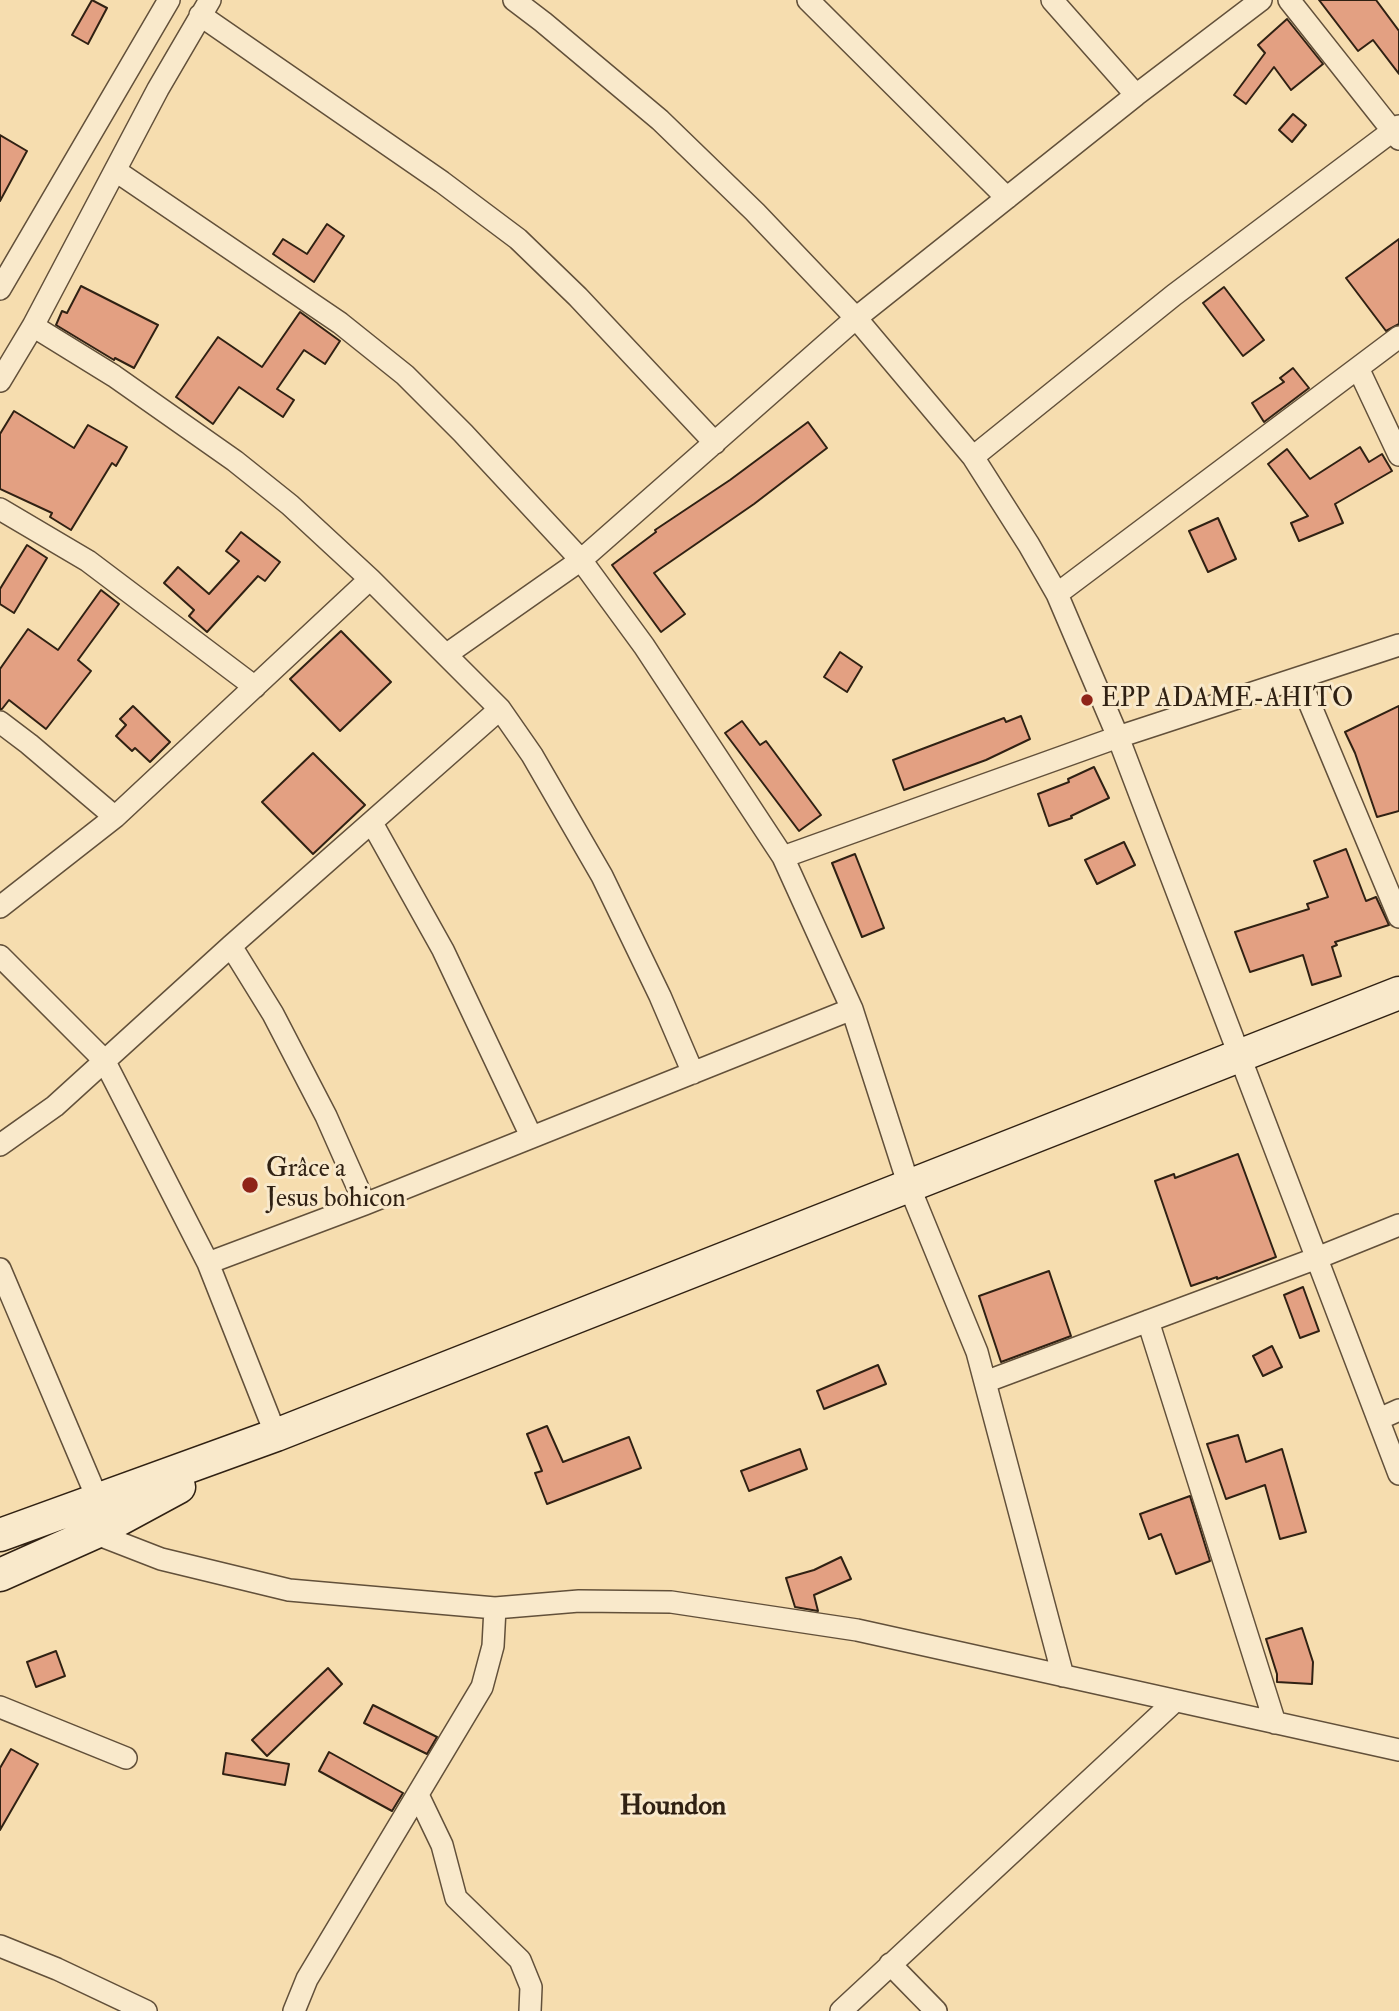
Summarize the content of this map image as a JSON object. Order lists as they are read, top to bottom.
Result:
{
  "districts": ["Houndon"],
  "places": ["EPP ADAME-AHITO", "Grâce a Jesus bohicon"]
}
